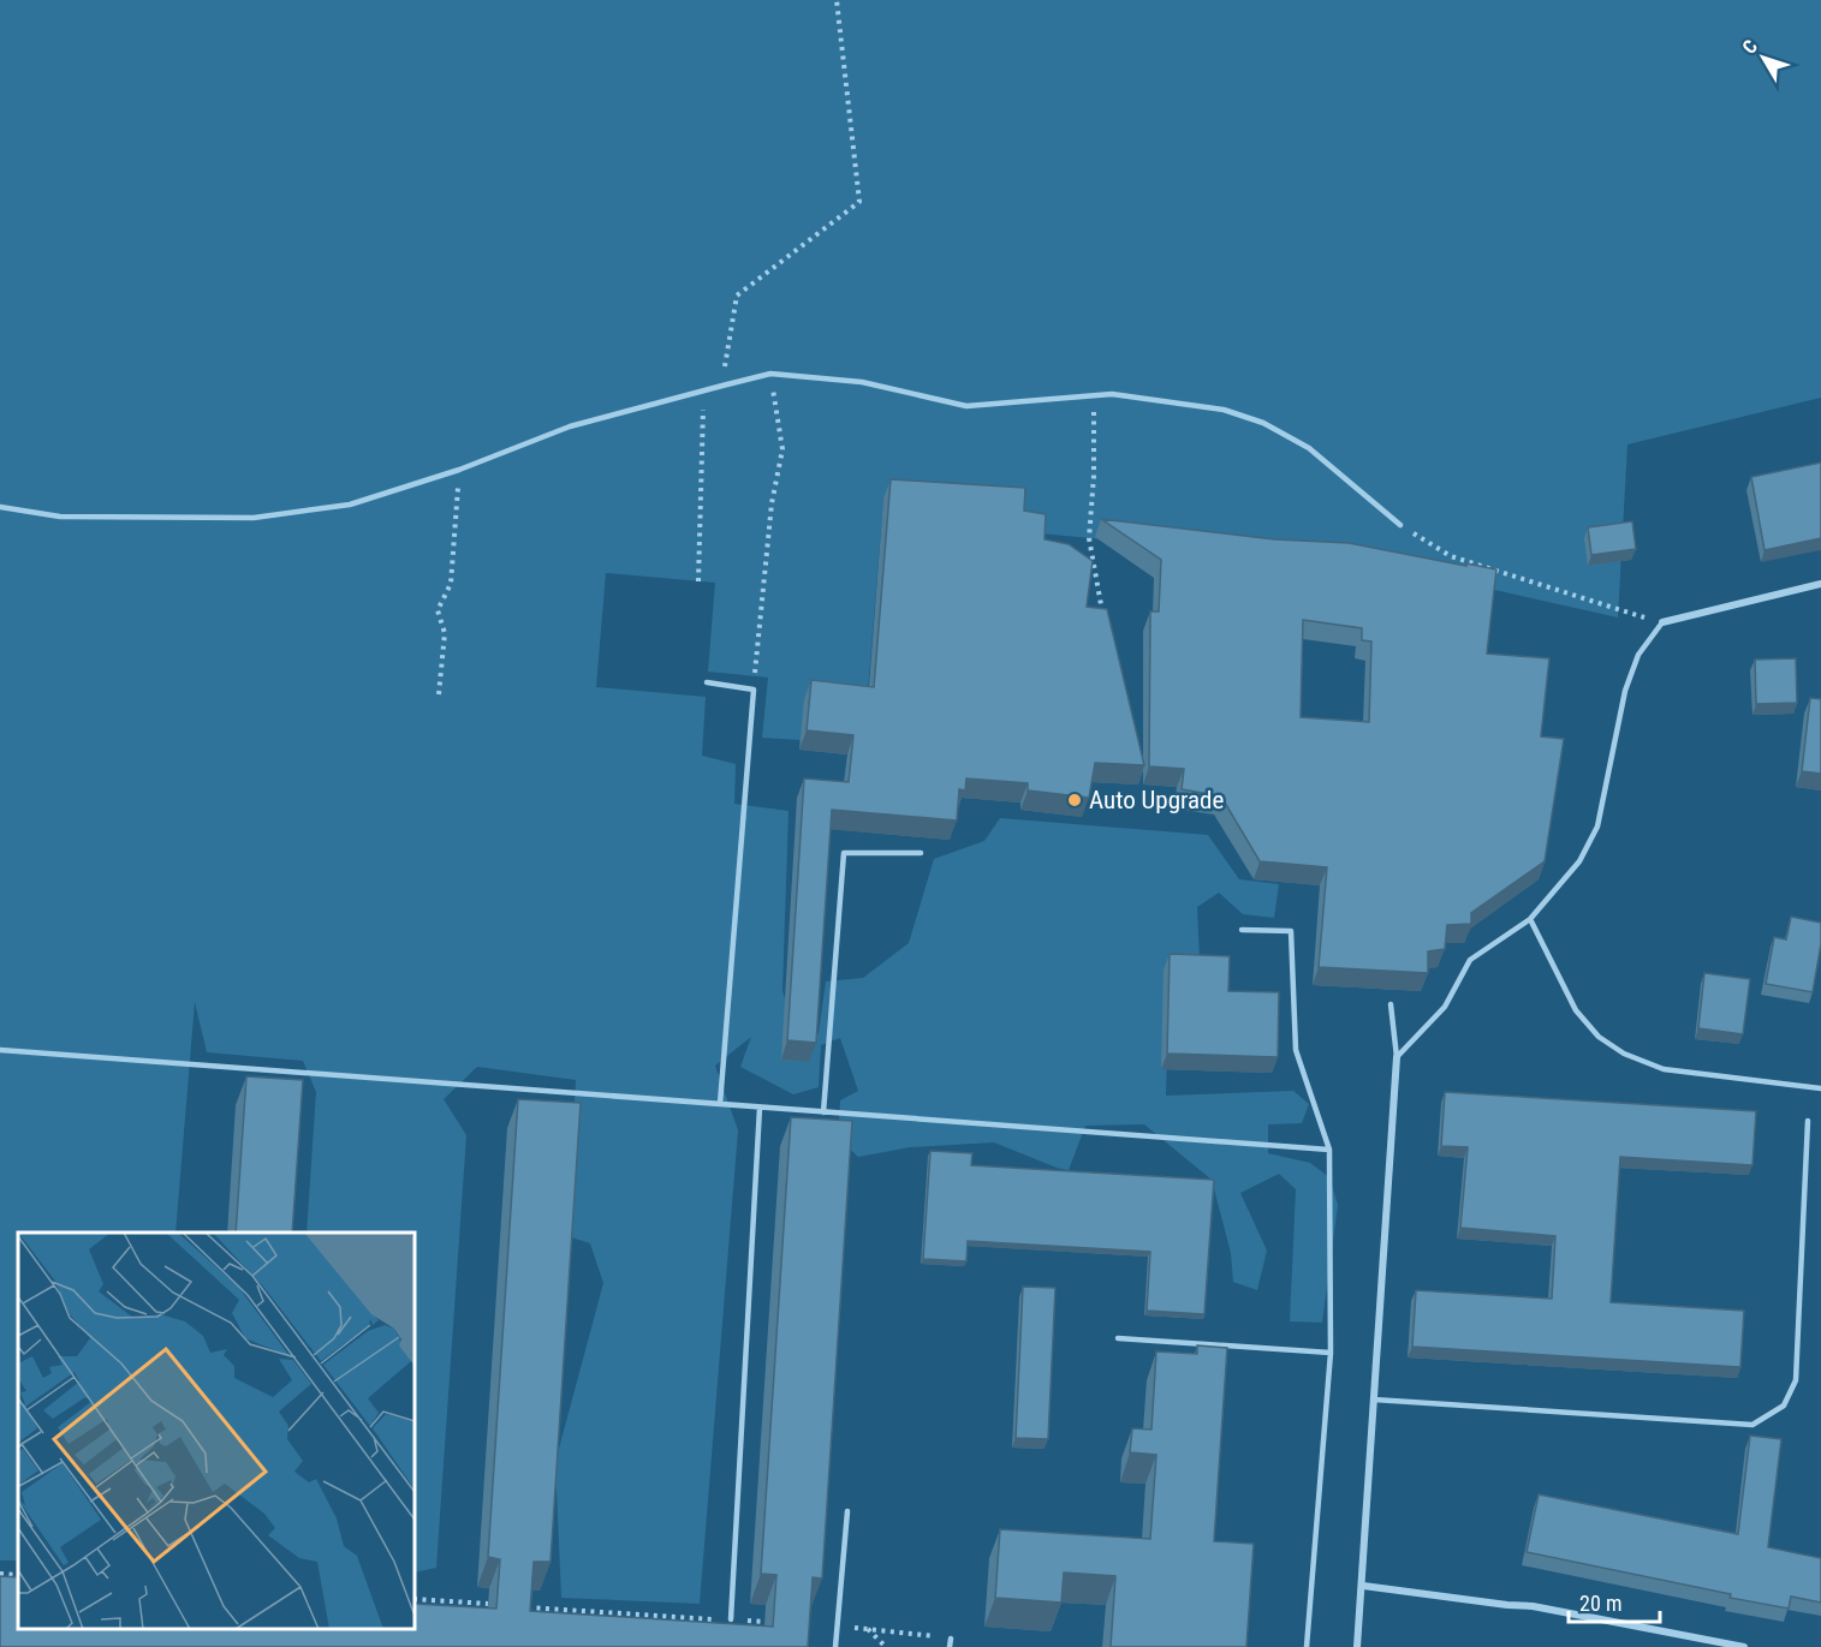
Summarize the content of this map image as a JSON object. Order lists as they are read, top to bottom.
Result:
{
  "places": ["Auto Upgrade"],
  "scale_bar": "20 m",
  "north": "top left"
}
